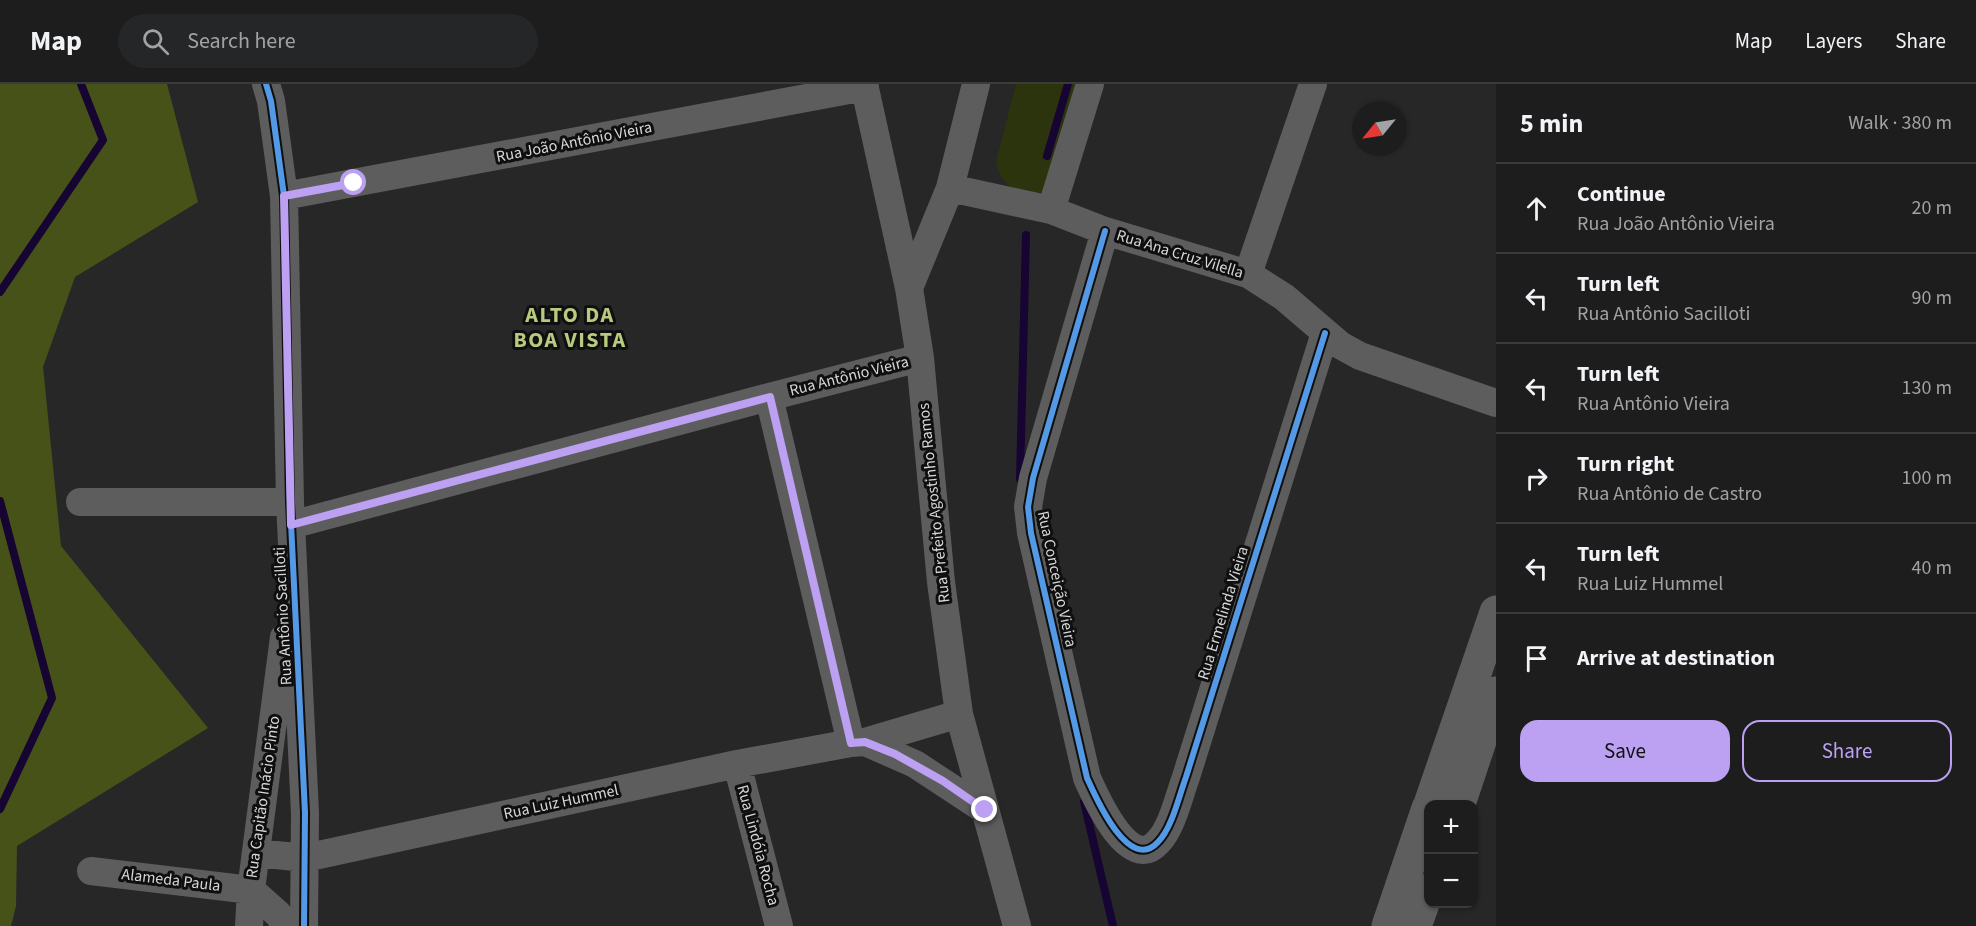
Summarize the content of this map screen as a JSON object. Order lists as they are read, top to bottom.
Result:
{
  "streets": {
    "street": [
      "Rua João Antônio Vieira",
      "Rua Ana Cruz Vilella",
      "Rua Antônio Vieira",
      "Rua Prefeito Agostinho Ramos",
      "Rua Conceição Vieira",
      "Rua Ermelinda Vieira",
      "Rua Antônio Sacilloti",
      "Rua Capitão Inácio Pinto",
      "Rua Luiz Hummel",
      "Rua Lindóia Rocha",
      "Alameda Paula"
    ]
  },
  "crossings": [
    ["Rua João Antônio Vieira", "Rua Prefeito Agostinho Ramos"],
    ["Rua João Antônio Vieira", "Rua Antônio Sacilloti"],
    ["Rua Ana Cruz Vilella", "Rua Conceição Vieira"],
    ["Rua Ana Cruz Vilella", "Rua Ermelinda Vieira"],
    ["Rua Antônio Vieira", "Rua Prefeito Agostinho Ramos"],
    ["Rua Antônio Vieira", "Rua Antônio Sacilloti"],
    ["Rua Prefeito Agostinho Ramos", "Rua Luiz Hummel"],
    ["Rua Conceição Vieira", "Rua Ermelinda Vieira"],
    ["Rua Antônio Sacilloti", "Rua Capitão Inácio Pinto"],
    ["Rua Antônio Sacilloti", "Rua Luiz Hummel"],
    ["Rua Capitão Inácio Pinto", "Rua Luiz Hummel"],
    ["Rua Capitão Inácio Pinto", "Alameda Paula"],
    ["Rua Luiz Hummel", "Rua Lindóia Rocha"]
  ],
  "districts": ["ALTO DA BOA VISTA"],
  "north": "bottom left",
  "page": {
    "header": "Map",
    "search": "Search here",
    "nav": ["Map", "Layers", "Share"],
    "heading": ["5 min", "Walk · 380 m"],
    "list": [
      ["Continue", "Rua João Antônio Vieira", "20 m"],
      ["Turn left", "Rua Antônio Sacilloti", "90 m"],
      ["Turn left", "Rua Antônio Vieira", "130 m"],
      ["Turn right", "Rua Antônio de Castro", "100 m"],
      ["Turn left", "Rua Luiz Hummel", "40 m"],
      "Arrive at destination"
    ],
    "buttons": ["Save", "Share"],
    "map_buttons": ["+", "−"]
  }
}
